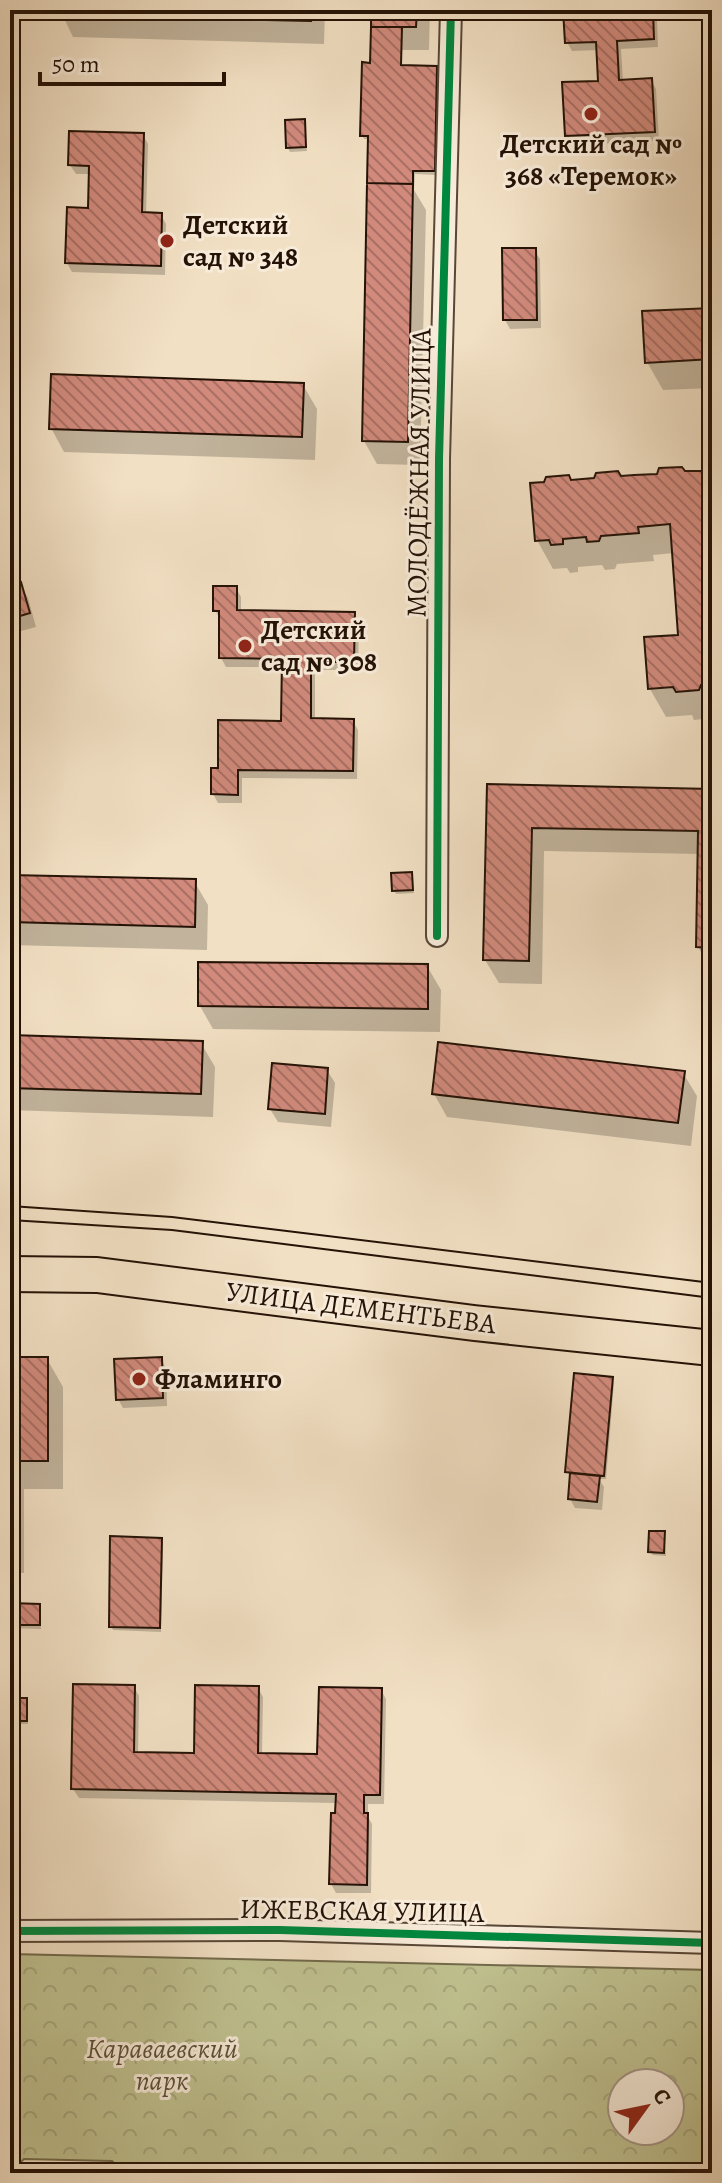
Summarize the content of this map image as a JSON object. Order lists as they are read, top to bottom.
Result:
{
  "streets": {
    "main road": ["УЛИЦА ДЕМЕНТЬЕВА"],
    "street": ["МОЛОДЁЖНАЯ УЛИЦА", "ИЖЕВСКАЯ УЛИЦА"]
  },
  "parks": ["Караваевский парк"],
  "places": [
    "Детский сад № 368 «Теремок»",
    "Детский сад № 348",
    "Детский сад № 308",
    "Фламинго"
  ],
  "scale_bar": "50 m",
  "north": "top right"
}
